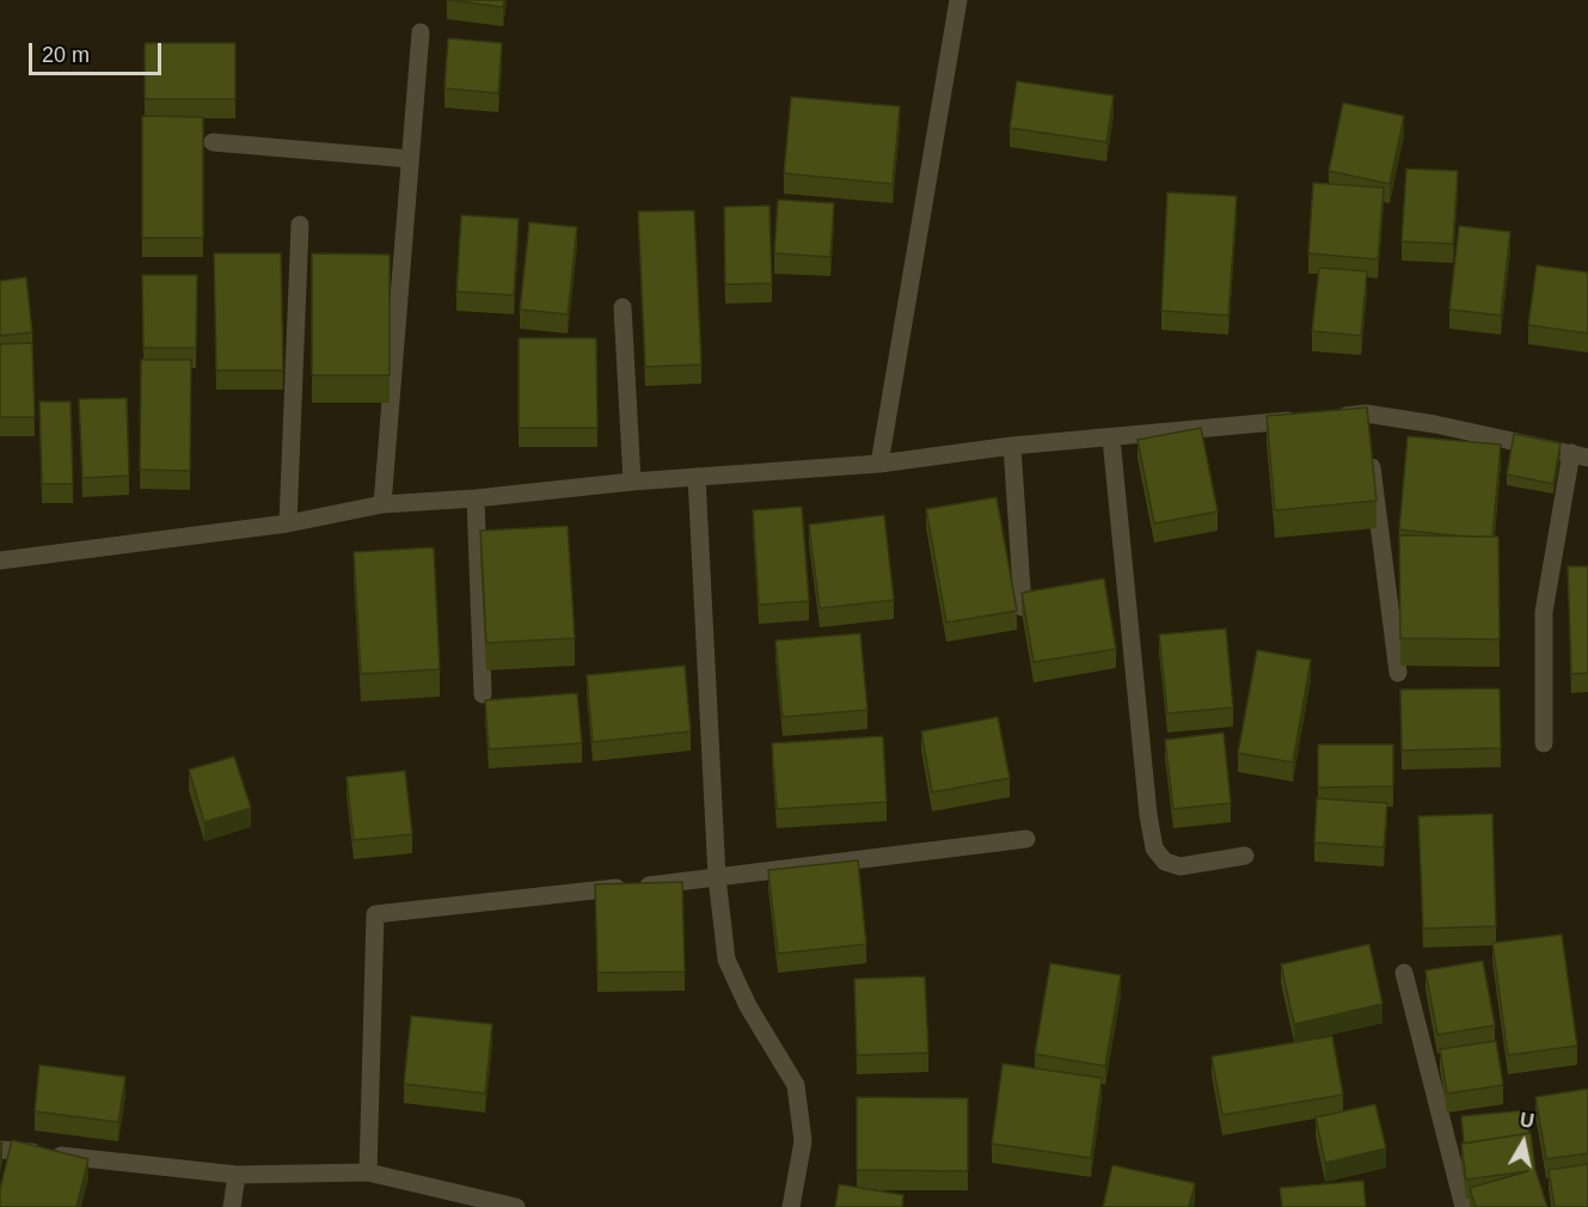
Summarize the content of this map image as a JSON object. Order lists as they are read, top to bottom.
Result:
{
  "scale_bar": "20 m",
  "north": "top"
}
